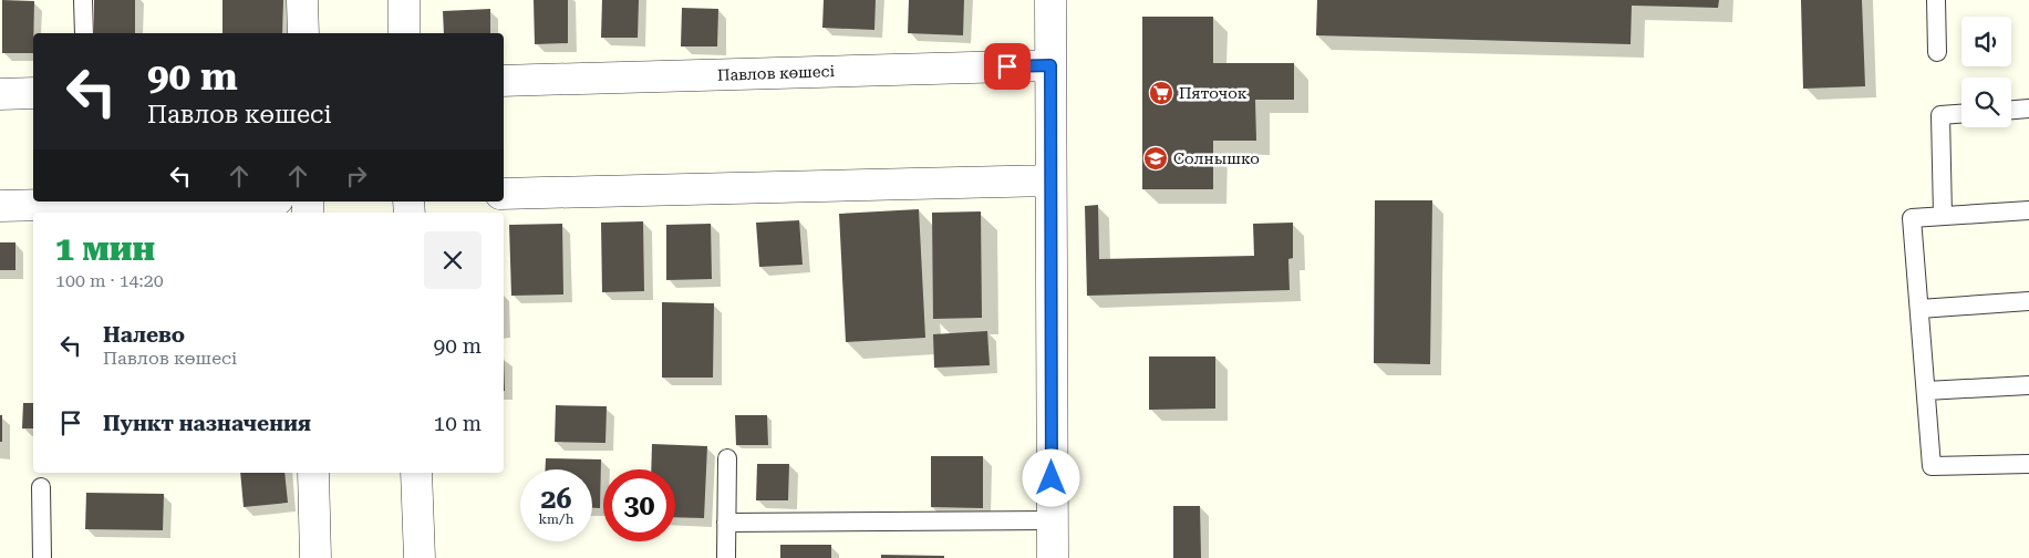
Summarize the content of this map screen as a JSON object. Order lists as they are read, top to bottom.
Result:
{
  "streets": {
    "street": ["Павлов көшесі"]
  },
  "places": {
    "supermarket": ["Пяточок"],
    "school or university": ["Солнышко"]
  },
  "page": {
    "turn": ["90 m", "Павлов көшесі"],
    "heading": ["1 мин", "100 m · 14:20"],
    "list": [
      {
        "name": "Налево",
        "note": "Павлов көшесі",
        "value": "90 m"
      },
      {
        "name": "Пункт назначения",
        "value": "10 m"
      }
    ],
    "speed": "26 km/h",
    "limit": "30"
  }
}
